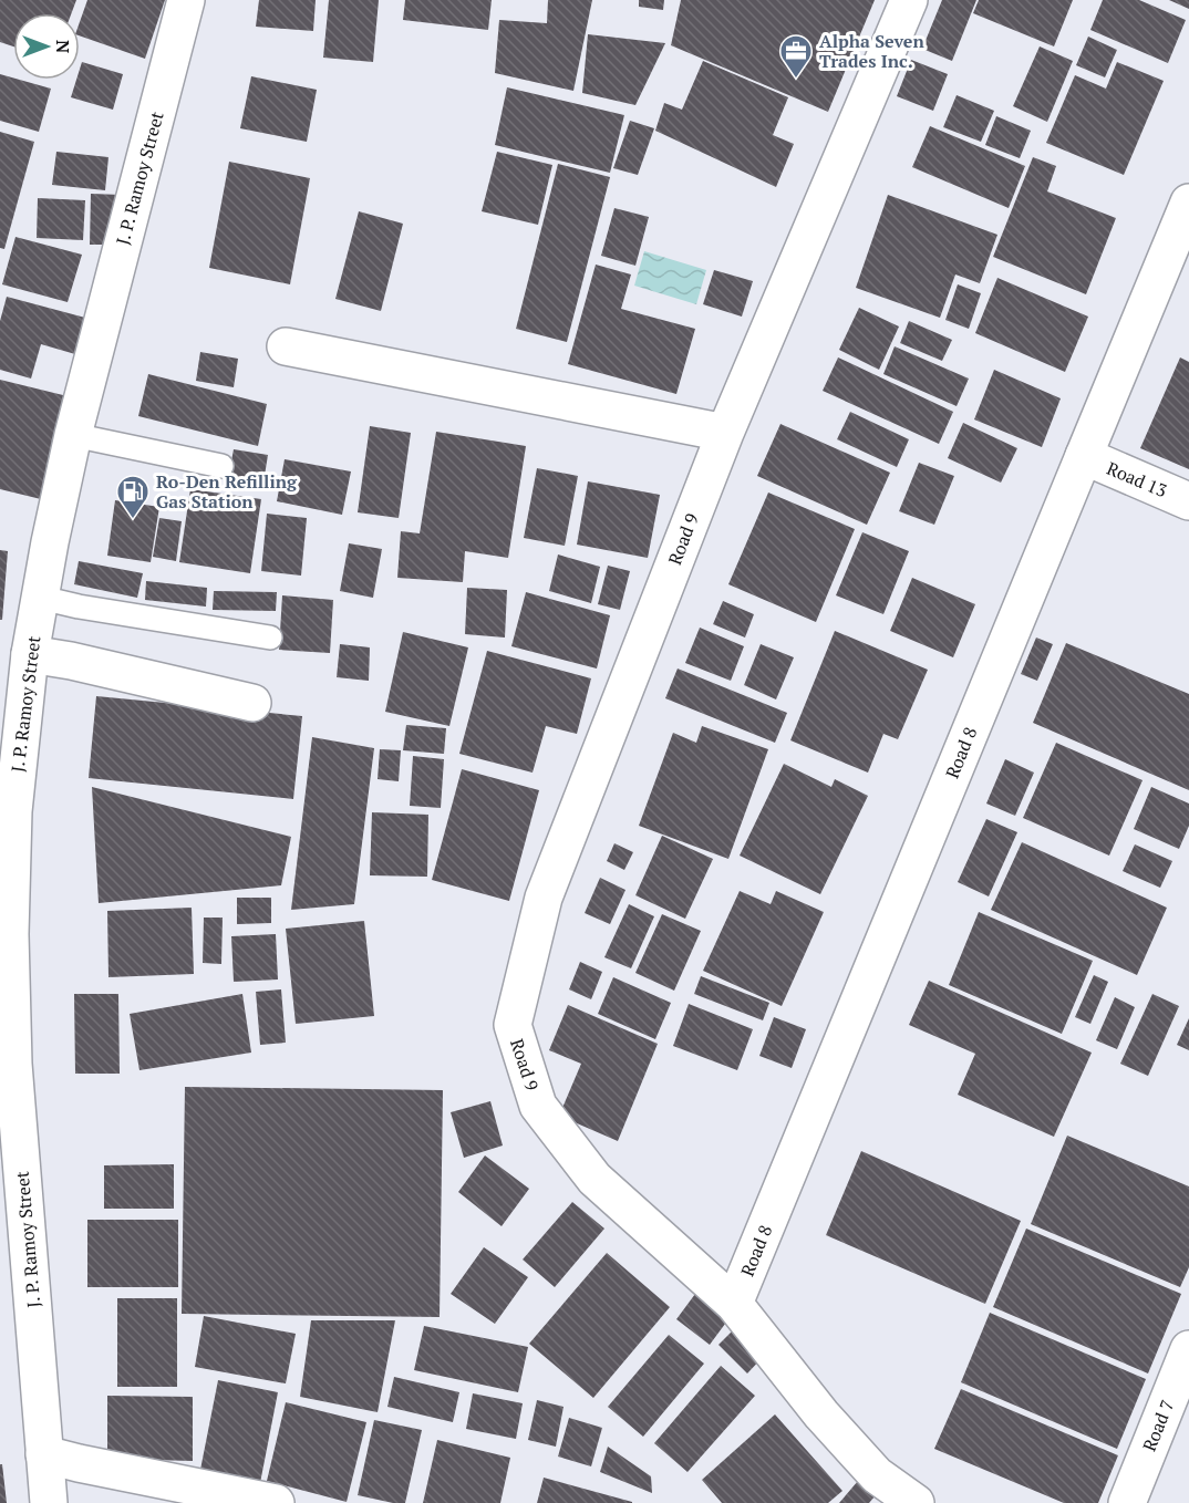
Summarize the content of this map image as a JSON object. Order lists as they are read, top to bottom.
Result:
{
  "streets": {
    "street": [
      "J. P. Ramoy Street",
      "Road 13",
      "Road 9",
      "Road 8",
      "Road 7"
    ]
  },
  "crossings": [
    ["Road 13", "Road 8"],
    ["Road 9", "Road 8"]
  ],
  "places": {
    "office": ["Alpha Seven Trades Inc."],
    "fuel station": ["Ro-Den Refilling Gas Station"]
  },
  "north": "right"
}
